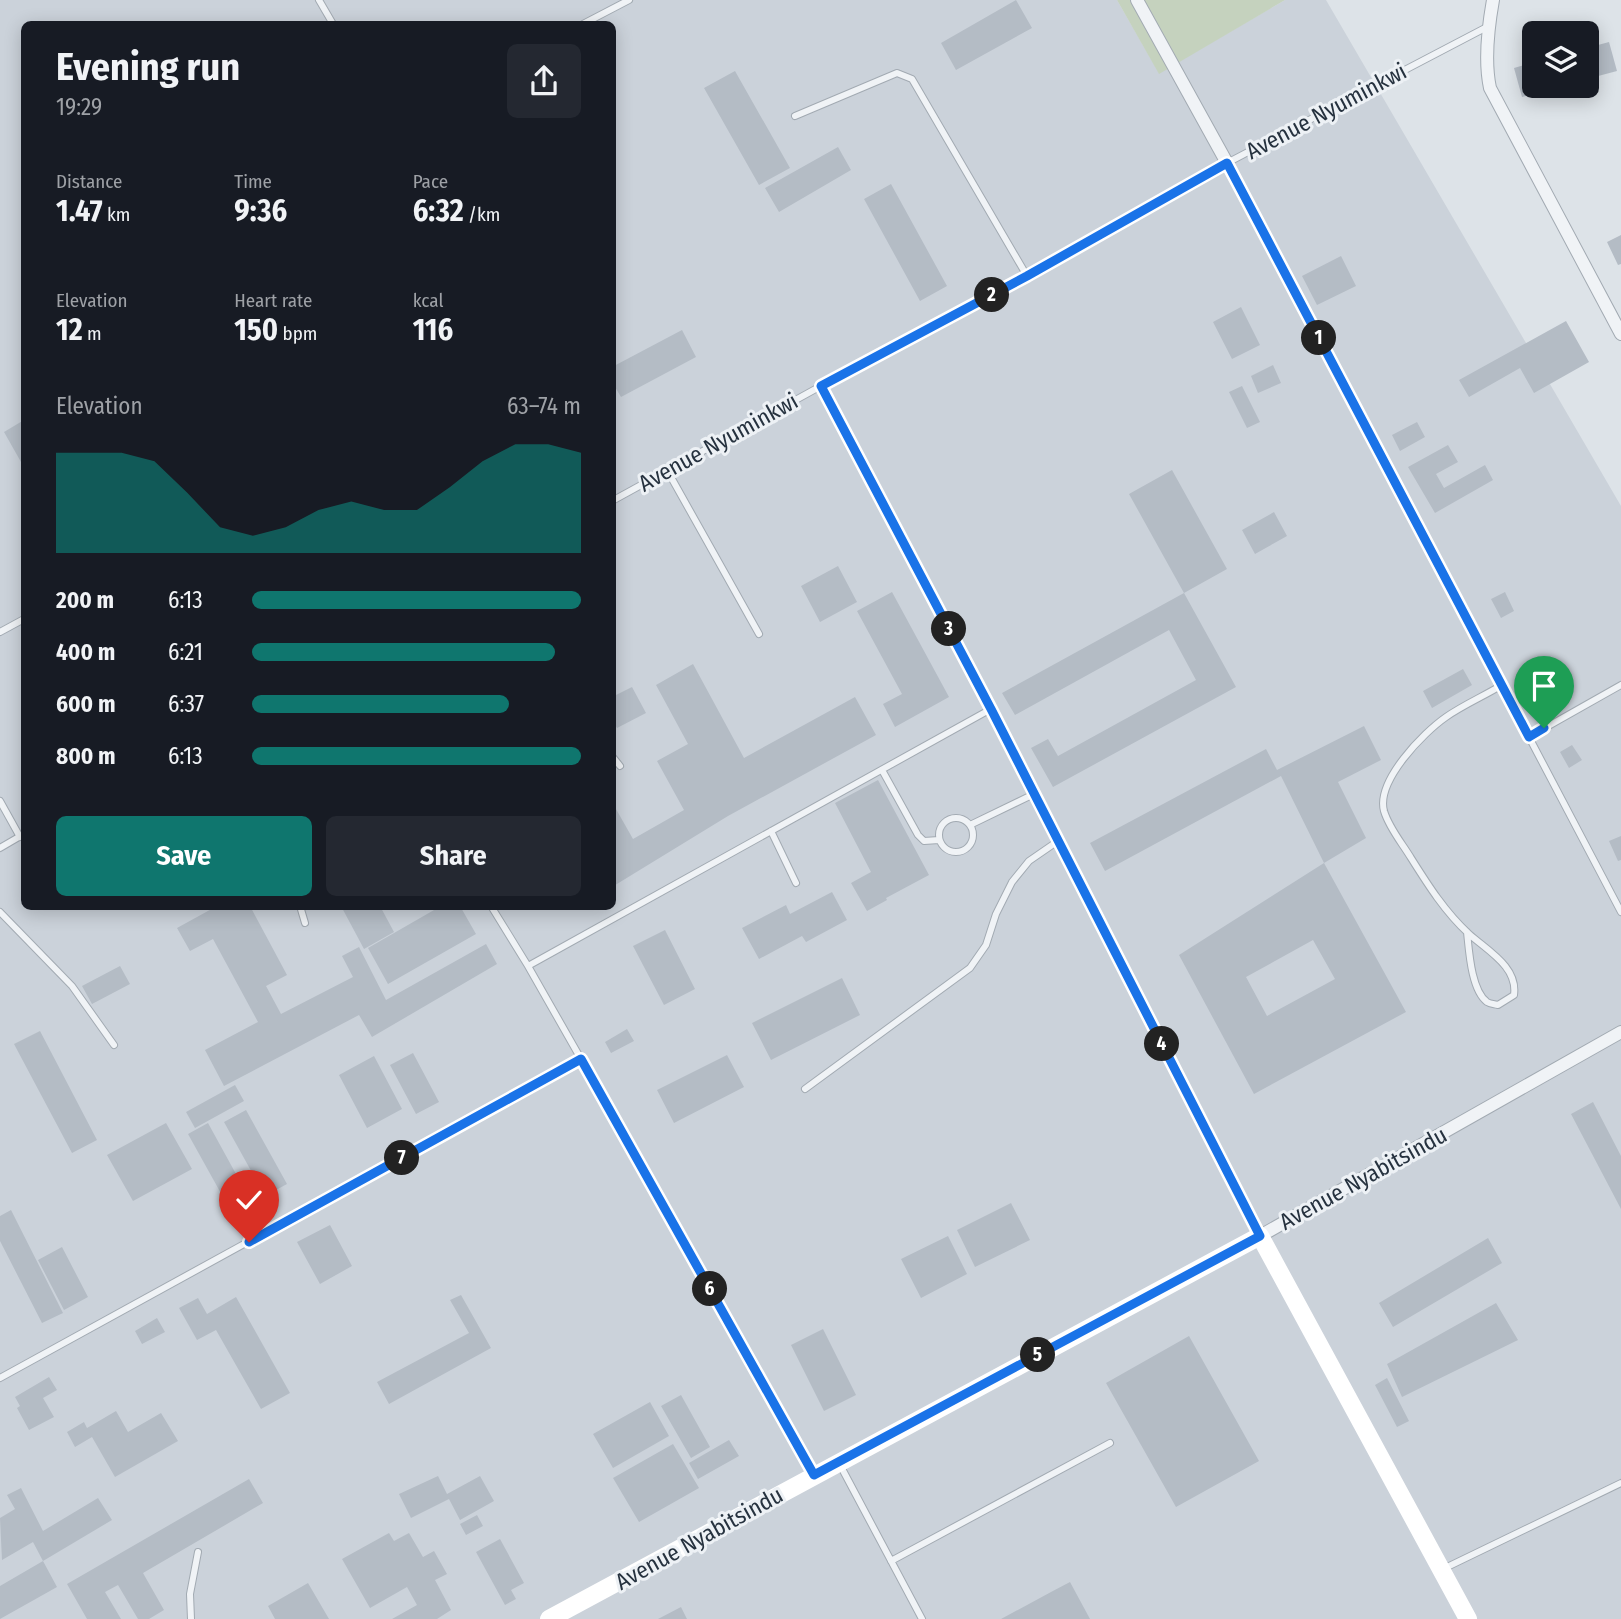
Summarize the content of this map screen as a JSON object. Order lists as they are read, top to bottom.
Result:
{
  "streets": {
    "street": ["Avenue Nyabitsindu"],
    "lane": ["Avenue Nyuminkwi"]
  },
  "page": {
    "heading": ["Evening run", "19:29"],
    "stats": [
      ["Distance", "1.47 km"],
      ["Time", "9:36"],
      ["Pace", "6:32 /km"],
      ["Elevation", "12 m"],
      ["Heart rate", "150 bpm"],
      ["kcal", "116"]
    ],
    "pins": [
      "2",
      "1",
      "3",
      "4",
      "7",
      "6",
      "5"
    ],
    "chart": ["Elevation", "63–74 m"],
    "list": [
      {
        "name": "200 m",
        "note": "6:13"
      },
      {
        "name": "400 m",
        "note": "6:21"
      },
      {
        "name": "600 m",
        "note": "6:37"
      },
      {
        "name": "800 m",
        "note": "6:13"
      }
    ],
    "buttons": ["Save", "Share"]
  }
}
